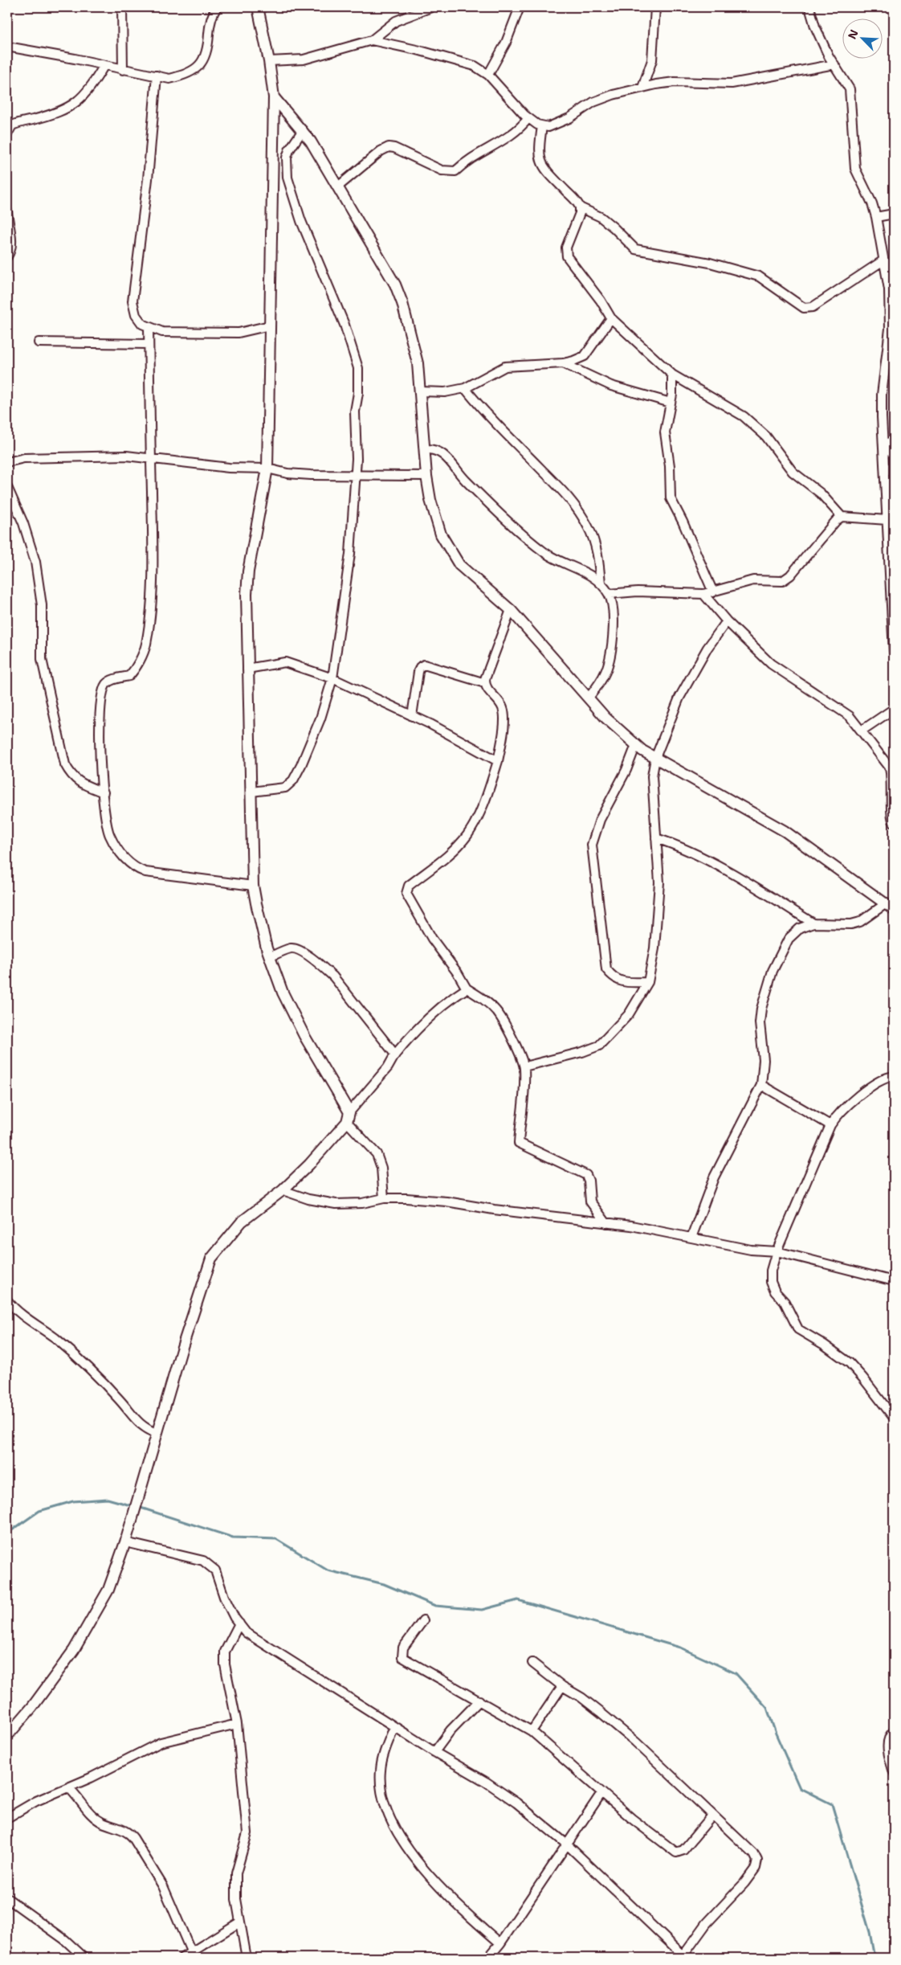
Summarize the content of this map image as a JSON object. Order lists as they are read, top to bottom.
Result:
{
  "north": "top left"
}
